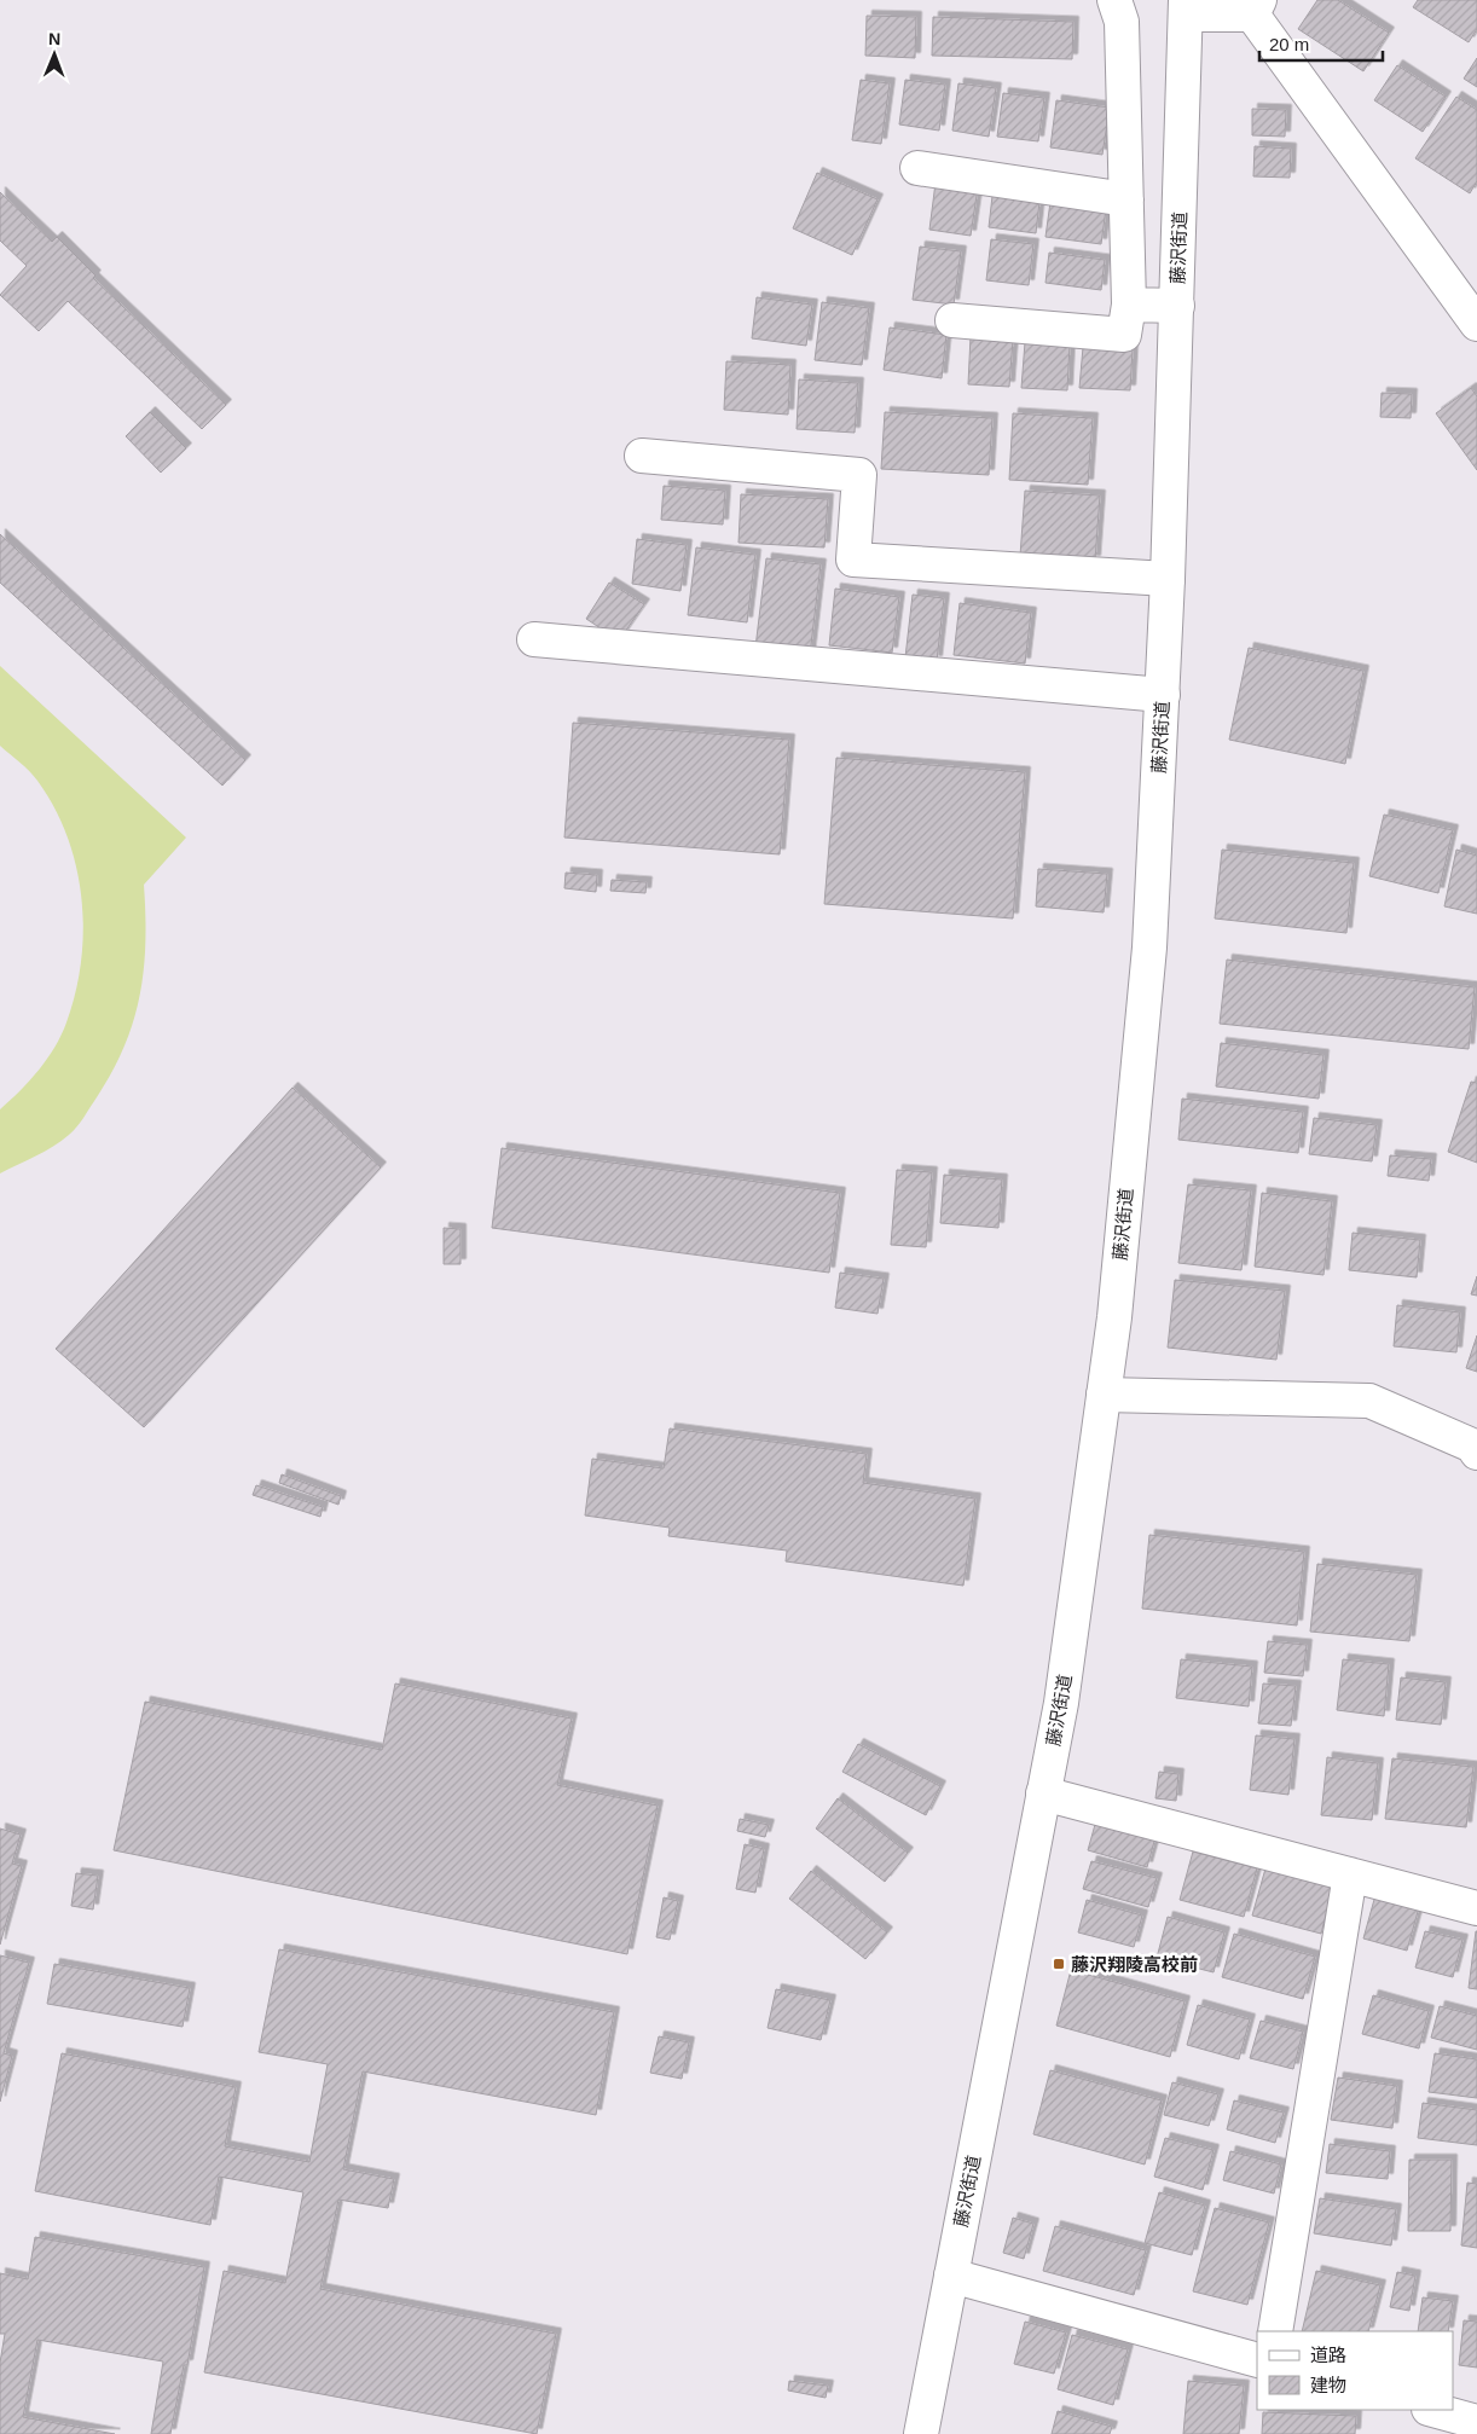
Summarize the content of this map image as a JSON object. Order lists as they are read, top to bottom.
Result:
{
  "streets": {
    "main road": ["藤沢街道"]
  },
  "places": {
    "transit": ["藤沢翔陵高校前"]
  },
  "legend": ["道路", "建物"],
  "scale_bar": "20 m",
  "north": "top"
}
